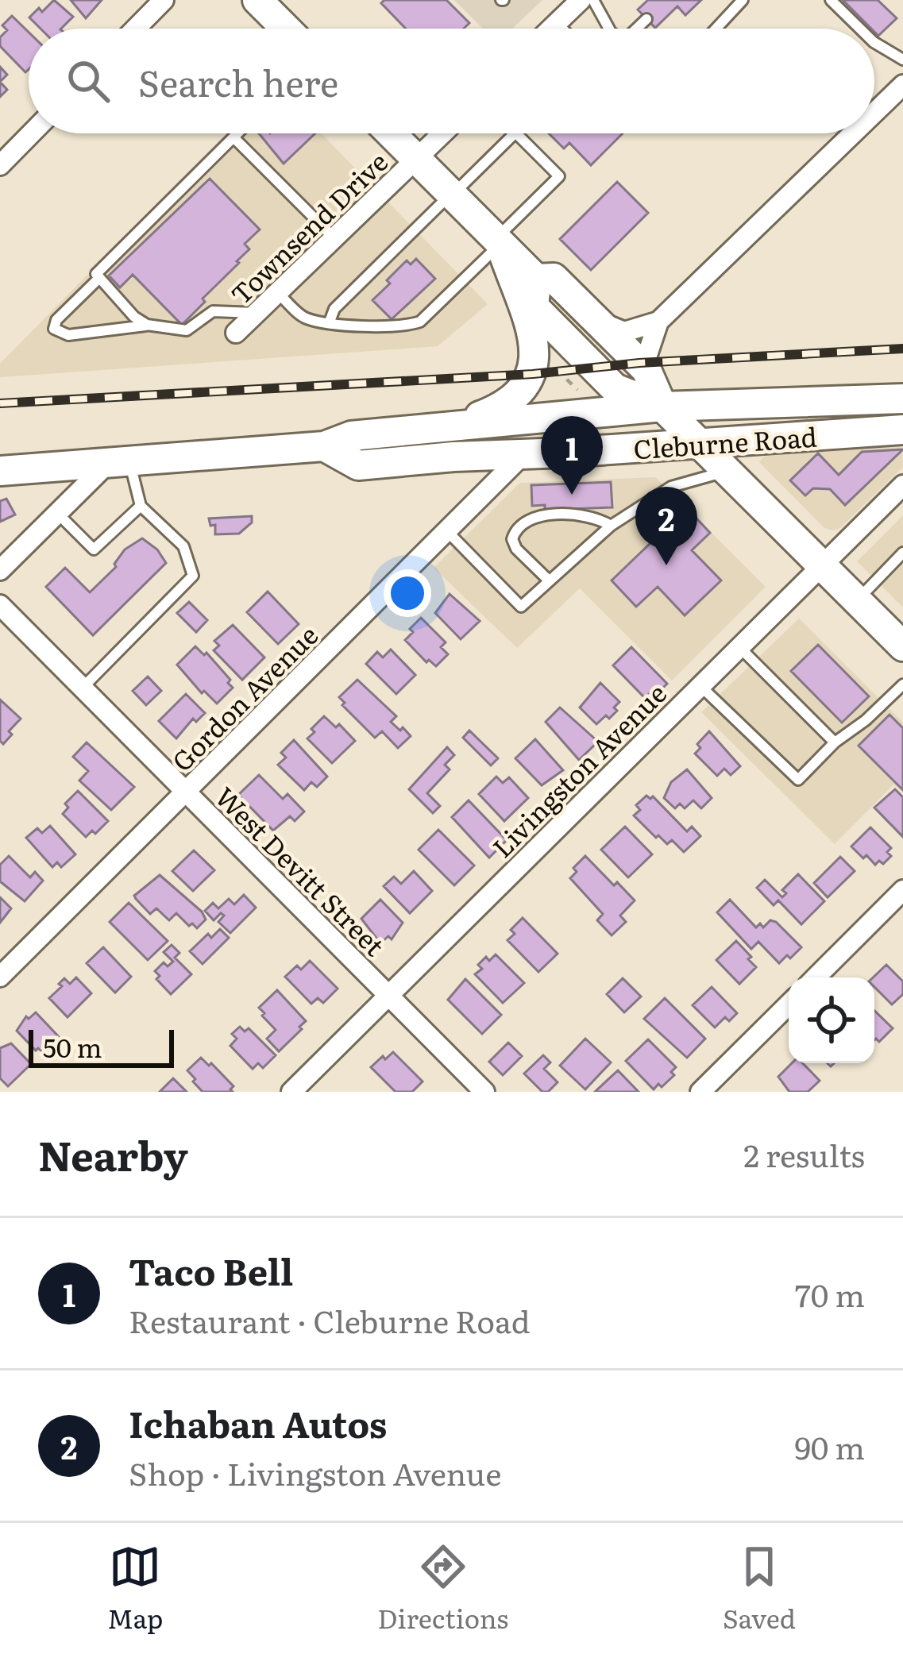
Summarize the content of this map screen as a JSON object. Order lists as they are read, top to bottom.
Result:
{
  "streets": {
    "main road": ["Cleburne Road"],
    "street": [
      "Townsend Drive",
      "Gordon Avenue",
      "Livingston Avenue",
      "West Devitt Street"
    ]
  },
  "crossings": [
    ["Cleburne Road", "Gordon Avenue"],
    ["Gordon Avenue", "West Devitt Street"],
    ["Livingston Avenue", "West Devitt Street"]
  ],
  "scale_bar": "50 m",
  "page": {
    "search": "Search here",
    "pins": ["1", "2"],
    "scale": "50 m",
    "heading": ["Nearby", "2 results"],
    "list": [
      {
        "mark": "1",
        "name": "Taco Bell",
        "note": "Restaurant · Cleburne Road",
        "value": "70 m"
      },
      {
        "mark": "2",
        "name": "Ichaban Autos",
        "note": "Shop · Livingston Avenue",
        "value": "90 m"
      }
    ],
    "nav": ["Map", "Directions", "Saved"]
  }
}
